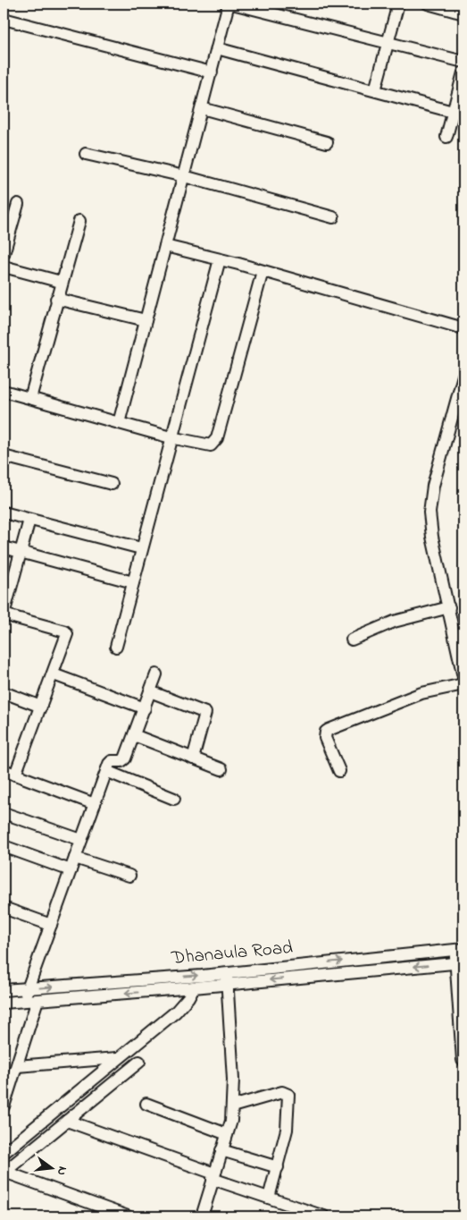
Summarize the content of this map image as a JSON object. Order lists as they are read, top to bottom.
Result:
{
  "streets": {
    "street": ["Dhanaula Road"]
  },
  "north": "right"
}
